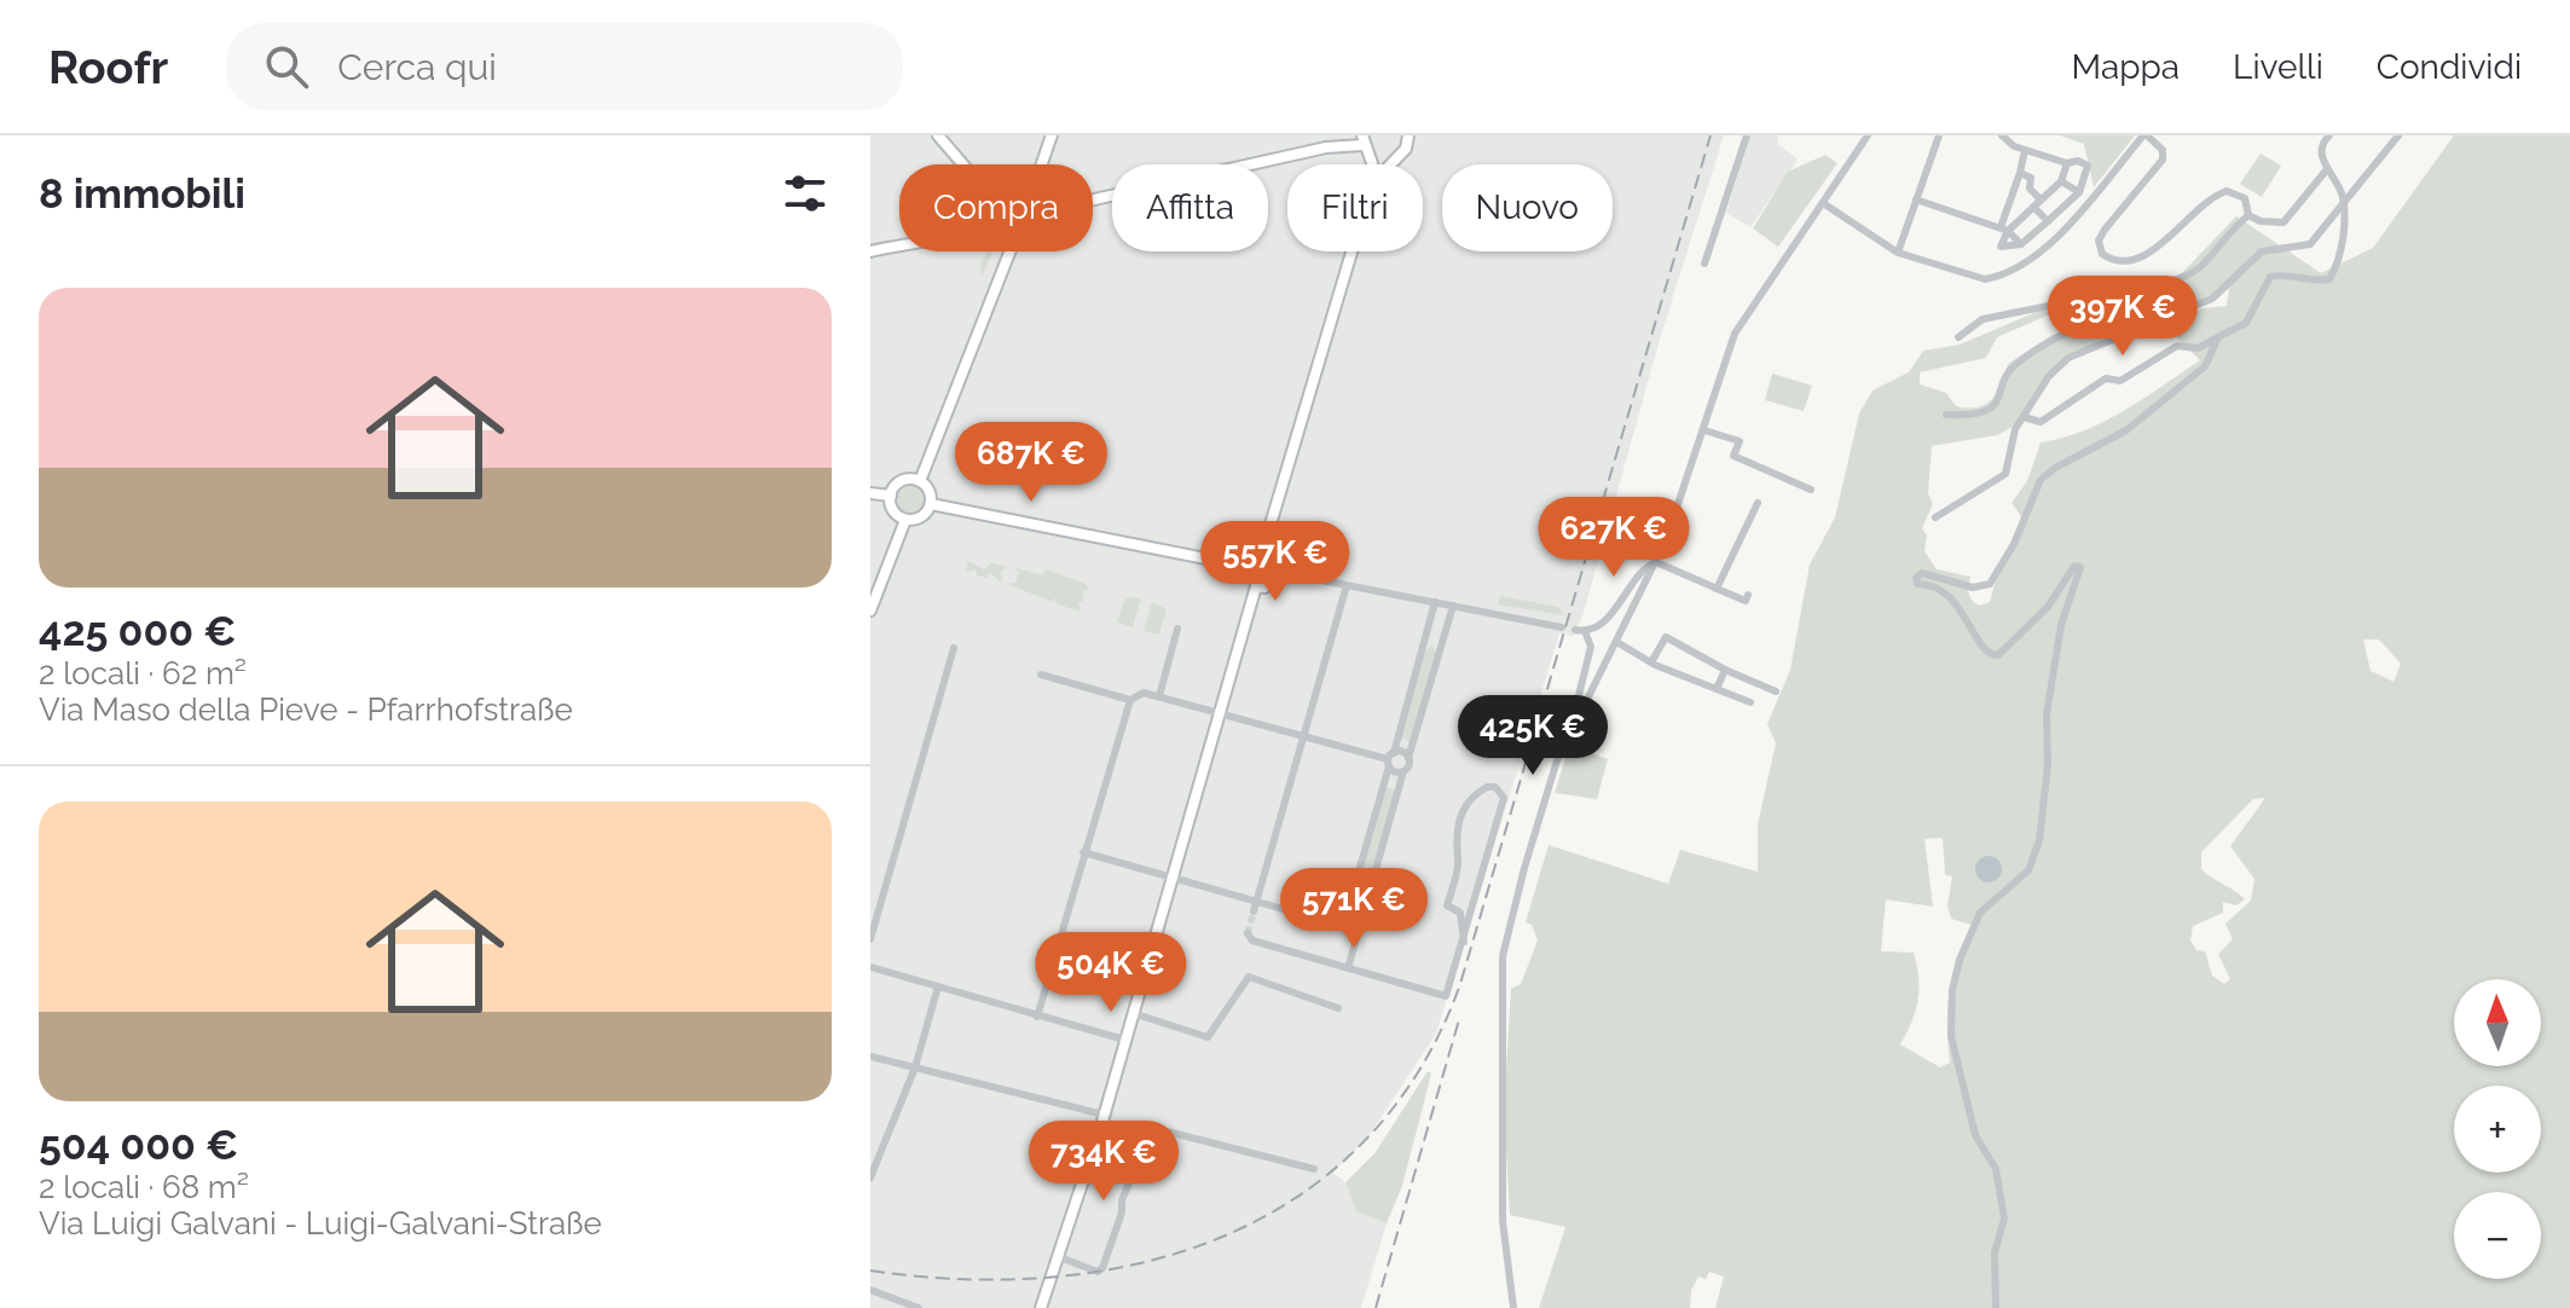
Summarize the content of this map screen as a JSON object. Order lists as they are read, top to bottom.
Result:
{
  "north": "top",
  "page": {
    "header": "Roofr",
    "search": "Cerca qui",
    "nav": ["Mappa", "Livelli", "Condividi"],
    "heading": "8 immobili",
    "chip": [
      "Compra",
      "Affitta",
      "Filtri",
      "Nuovo"
    ],
    "list": [
      {
        "name": "425 000 €",
        "note": "2 locali · 62 m² · Via Maso della Pieve - Pfarrhofstraße"
      },
      {
        "name": "504 000 €",
        "note": "2 locali · 68 m² · Via Luigi Galvani - Luigi-Galvani-Straße"
      }
    ],
    "price": [
      "397K €",
      "687K €",
      "627K €",
      "557K €",
      "425K €",
      "571K €",
      "504K €",
      "734K €"
    ],
    "map_buttons": ["+", "−"]
  }
}
